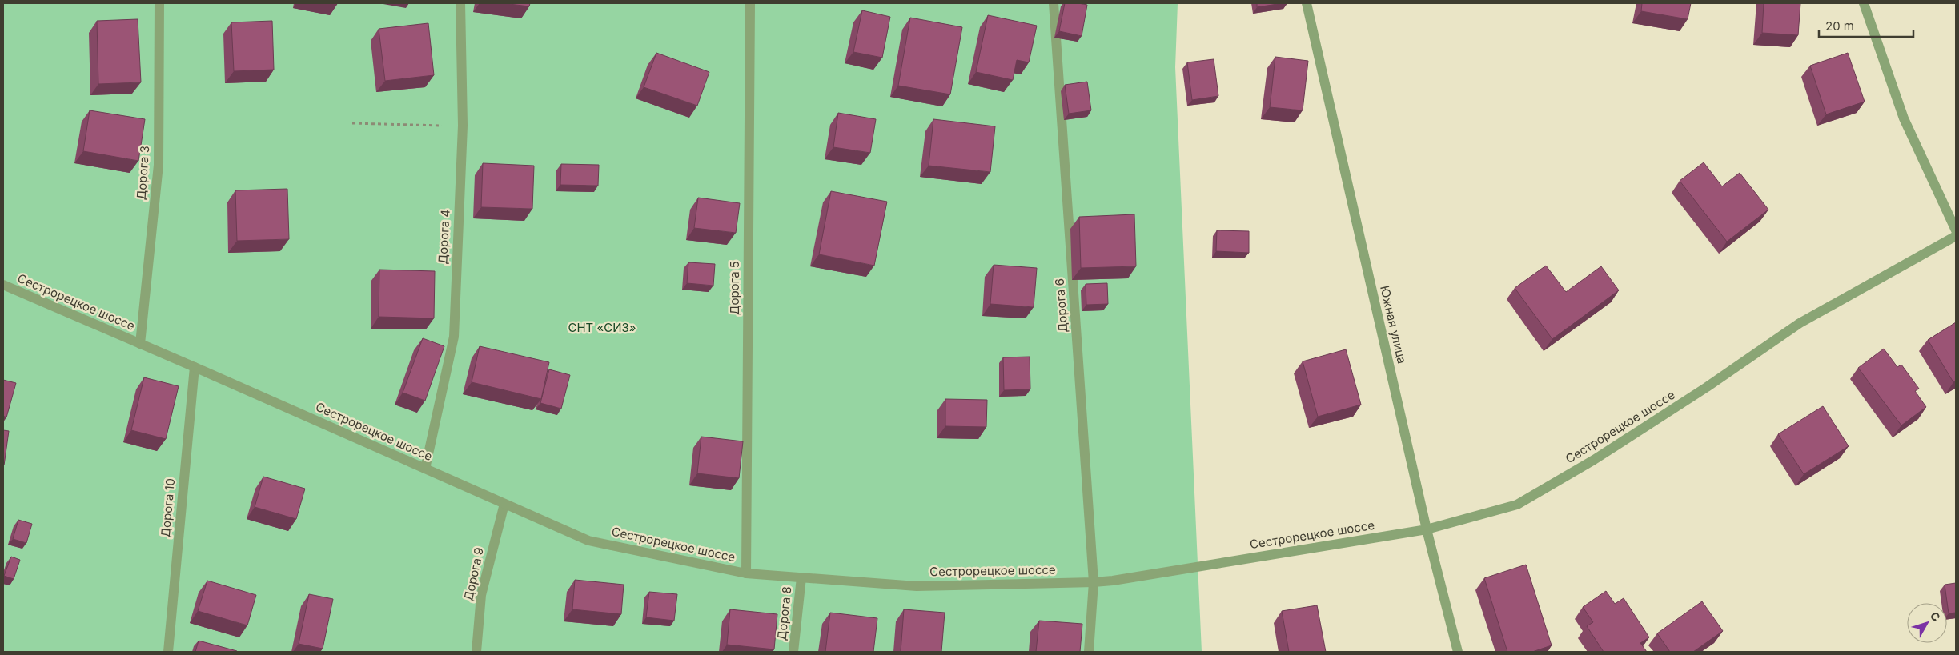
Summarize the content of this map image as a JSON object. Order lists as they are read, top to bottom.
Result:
{
  "streets": {
    "street": [
      "Дорога 3",
      "Дорога 4",
      "Дорога 5",
      "Сестрорецкое шоссе",
      "Дорога 6",
      "Южная улица",
      "Дорога 10",
      "Дорога 9",
      "Дорога 8"
    ]
  },
  "crossings": [
    ["Дорога 3", "Сестрорецкое шоссе"],
    ["Дорога 4", "Сестрорецкое шоссе"],
    ["Дорога 5", "Сестрорецкое шоссе"],
    ["Сестрорецкое шоссе", "Дорога 6"],
    ["Сестрорецкое шоссе", "Южная улица"],
    ["Сестрорецкое шоссе", "Дорога 10"],
    ["Сестрорецкое шоссе", "Дорога 9"],
    ["Сестрорецкое шоссе", "Дорога 8"]
  ],
  "parks": ["СНТ «СИЗ»"],
  "scale_bar": "20 m",
  "north": "top right"
}
